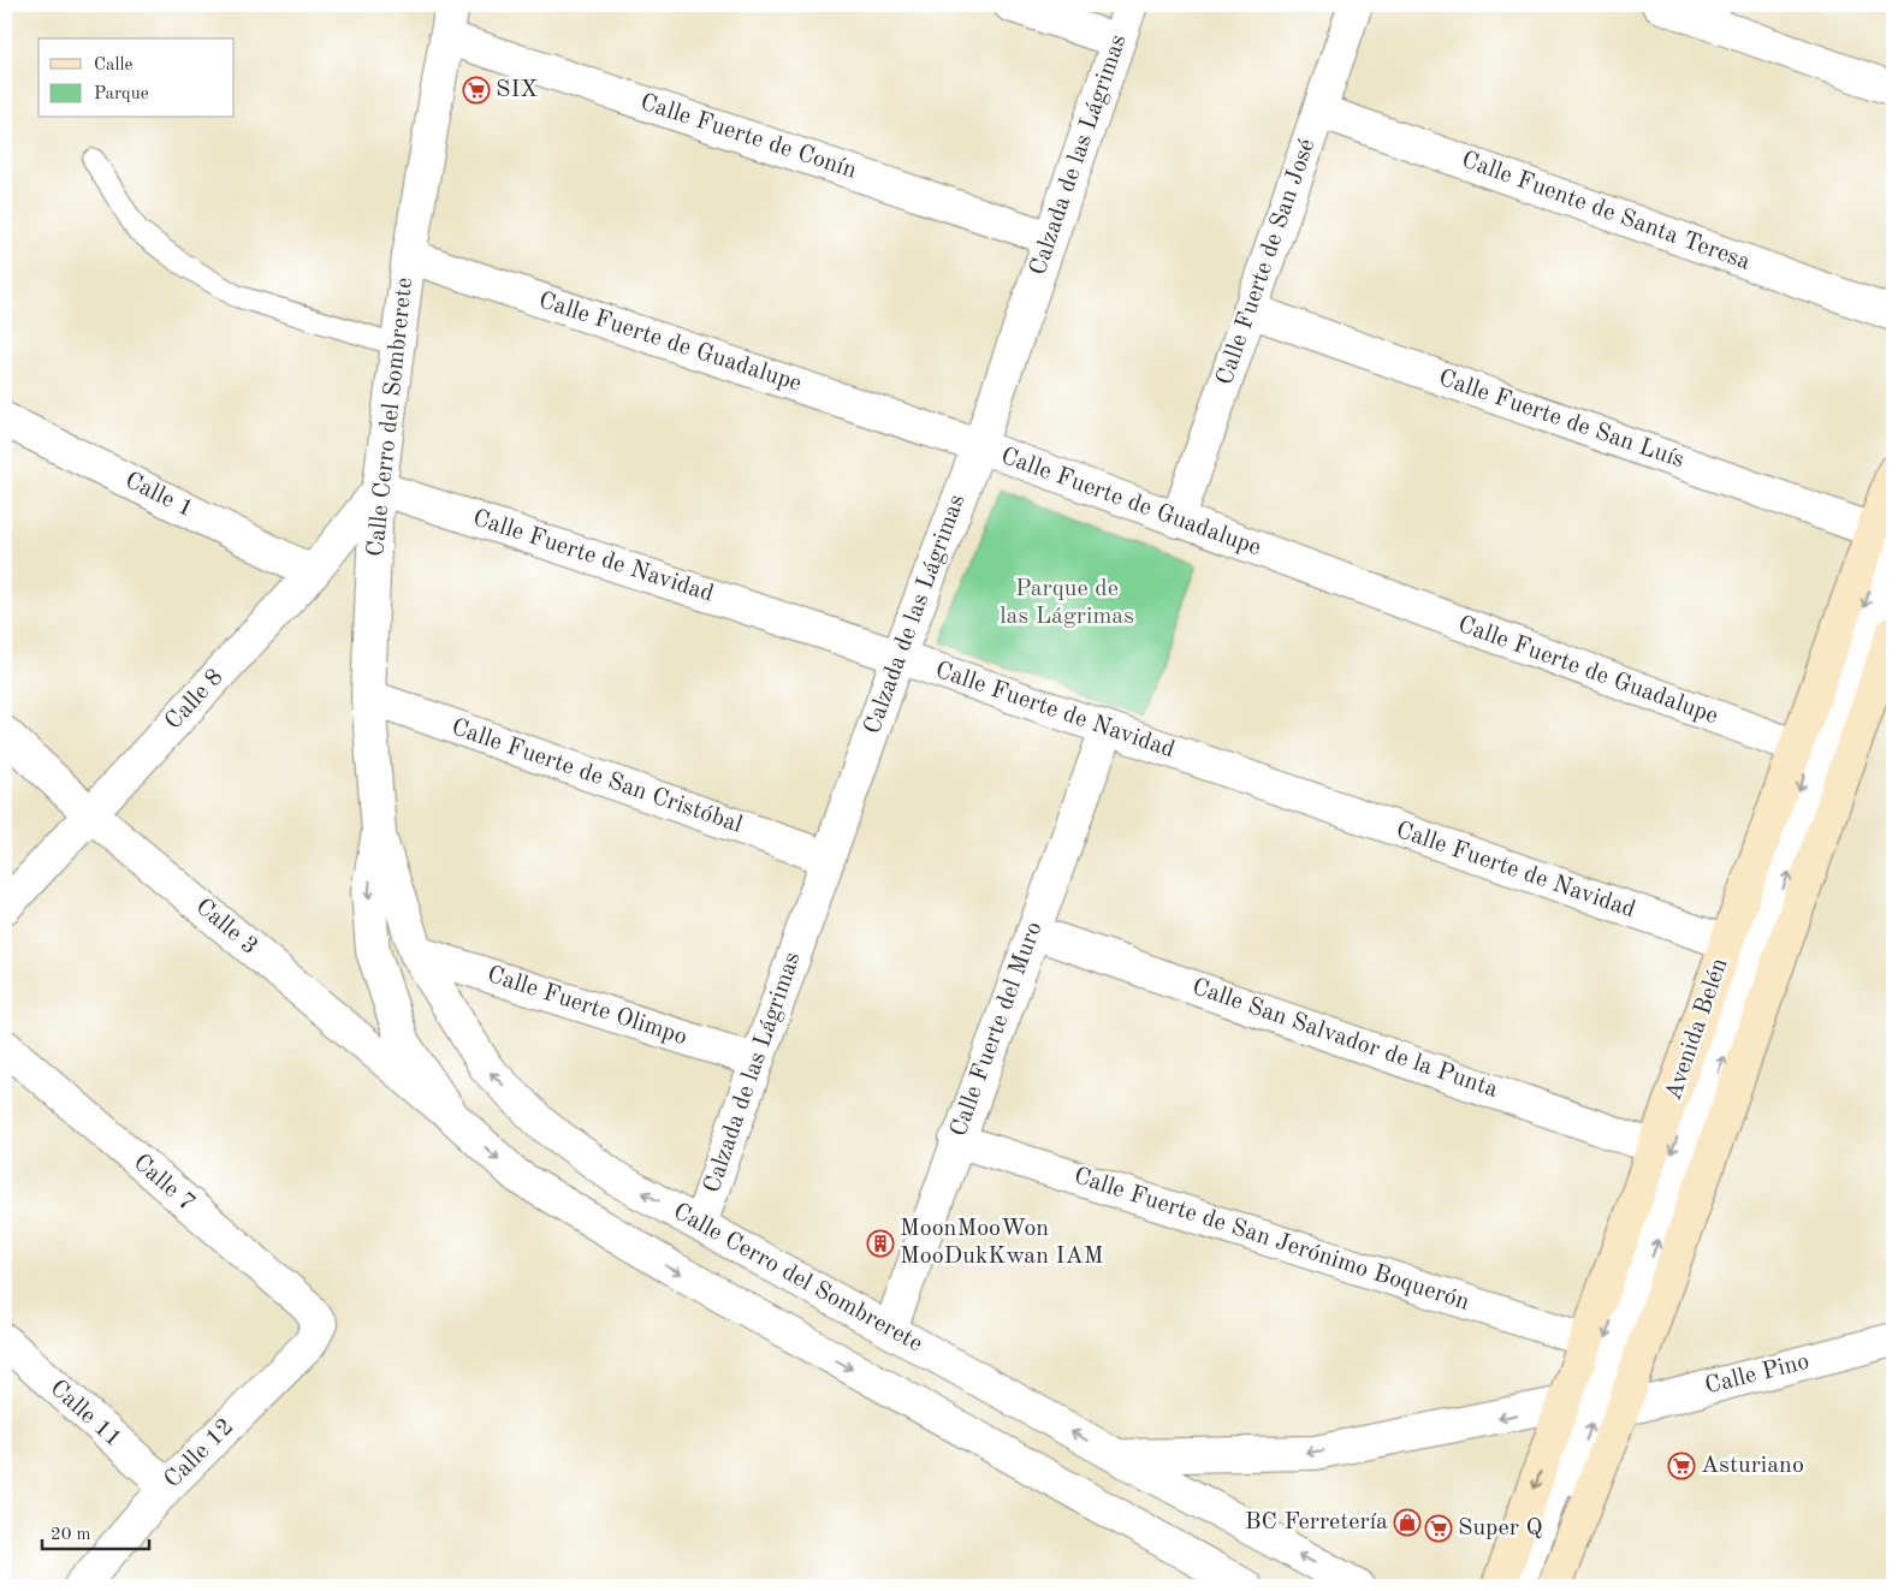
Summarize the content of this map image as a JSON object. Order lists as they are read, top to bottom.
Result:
{
  "streets": {
    "main road": ["Avenida Belén"],
    "street": [
      "Calle Fuerte de Conín",
      "Calzada de las Lágrimas",
      "Calle Fuente de Santa Teresa",
      "Calle Fuerte de San José",
      "Calle Fuerte de Guadalupe",
      "Calle Cerro del Sombrerete",
      "Calle Fuerte de San Luís",
      "Calle 1",
      "Calle Fuerte de Navidad",
      "Calle 8",
      "Calle Fuerte de San Cristóbal",
      "Calle 3",
      "Calle Fuerte Olimpo",
      "Calle Fuerte del Muro",
      "Calle San Salvador de la Punta",
      "Calle 7",
      "Calle Fuerte de San Jerónimo Boquerón",
      "Calle Pino",
      "Calle 11",
      "Calle 12"
    ]
  },
  "crossings": [
    ["Calle Fuerte de Conín", "Calzada de las Lágrimas"],
    ["Calle Fuerte de Conín", "Calle Cerro del Sombrerete"],
    ["Calzada de las Lágrimas", "Calle Fuerte de Guadalupe"],
    ["Calzada de las Lágrimas", "Calle Cerro del Sombrerete"],
    ["Calzada de las Lágrimas", "Calle Fuerte de Navidad"],
    ["Calzada de las Lágrimas", "Calle Fuerte de San Cristóbal"],
    ["Calzada de las Lágrimas", "Calle Fuerte Olimpo"],
    ["Calle Fuente de Santa Teresa", "Calle Fuerte de San José"],
    ["Calle Fuerte de San José", "Calle Fuerte de Guadalupe"],
    ["Calle Fuerte de San José", "Calle Fuerte de San Luís"],
    ["Calle Fuerte de Guadalupe", "Calle Cerro del Sombrerete"],
    ["Calle Fuerte de Guadalupe", "Avenida Belén"],
    ["Calle Cerro del Sombrerete", "Calle Fuerte de Navidad"],
    ["Calle Cerro del Sombrerete", "Calle 8"],
    ["Calle Cerro del Sombrerete", "Calle Fuerte de San Cristóbal"],
    ["Calle Cerro del Sombrerete", "Calle 3"],
    ["Calle Cerro del Sombrerete", "Calle Fuerte Olimpo"],
    ["Calle Cerro del Sombrerete", "Calle Fuerte del Muro"],
    ["Calle Fuerte de San Luís", "Avenida Belén"],
    ["Calle 1", "Calle 8"],
    ["Calle Fuerte de Navidad", "Calle 8"],
    ["Calle Fuerte de Navidad", "Calle Fuerte del Muro"],
    ["Calle Fuerte de Navidad", "Avenida Belén"],
    ["Calle 8", "Calle 3"],
    ["Calle Fuerte del Muro", "Calle San Salvador de la Punta"],
    ["Calle Fuerte del Muro", "Calle Fuerte de San Jerónimo Boquerón"],
    ["Avenida Belén", "Calle San Salvador de la Punta"],
    ["Avenida Belén", "Calle Fuerte de San Jerónimo Boquerón"],
    ["Avenida Belén", "Calle Pino"],
    ["Calle 7", "Calle 12"],
    ["Calle 11", "Calle 12"]
  ],
  "parks": ["Parque de las Lágrimas"],
  "places": {
    "supermarket": ["SIX", "Asturiano", "Super Q"],
    "building": ["MoonMooWon MooDukKwan IAM"],
    "shop": ["BC Ferretería"]
  },
  "legend": ["Calle", "Parque"],
  "scale_bar": "20 m"
}
